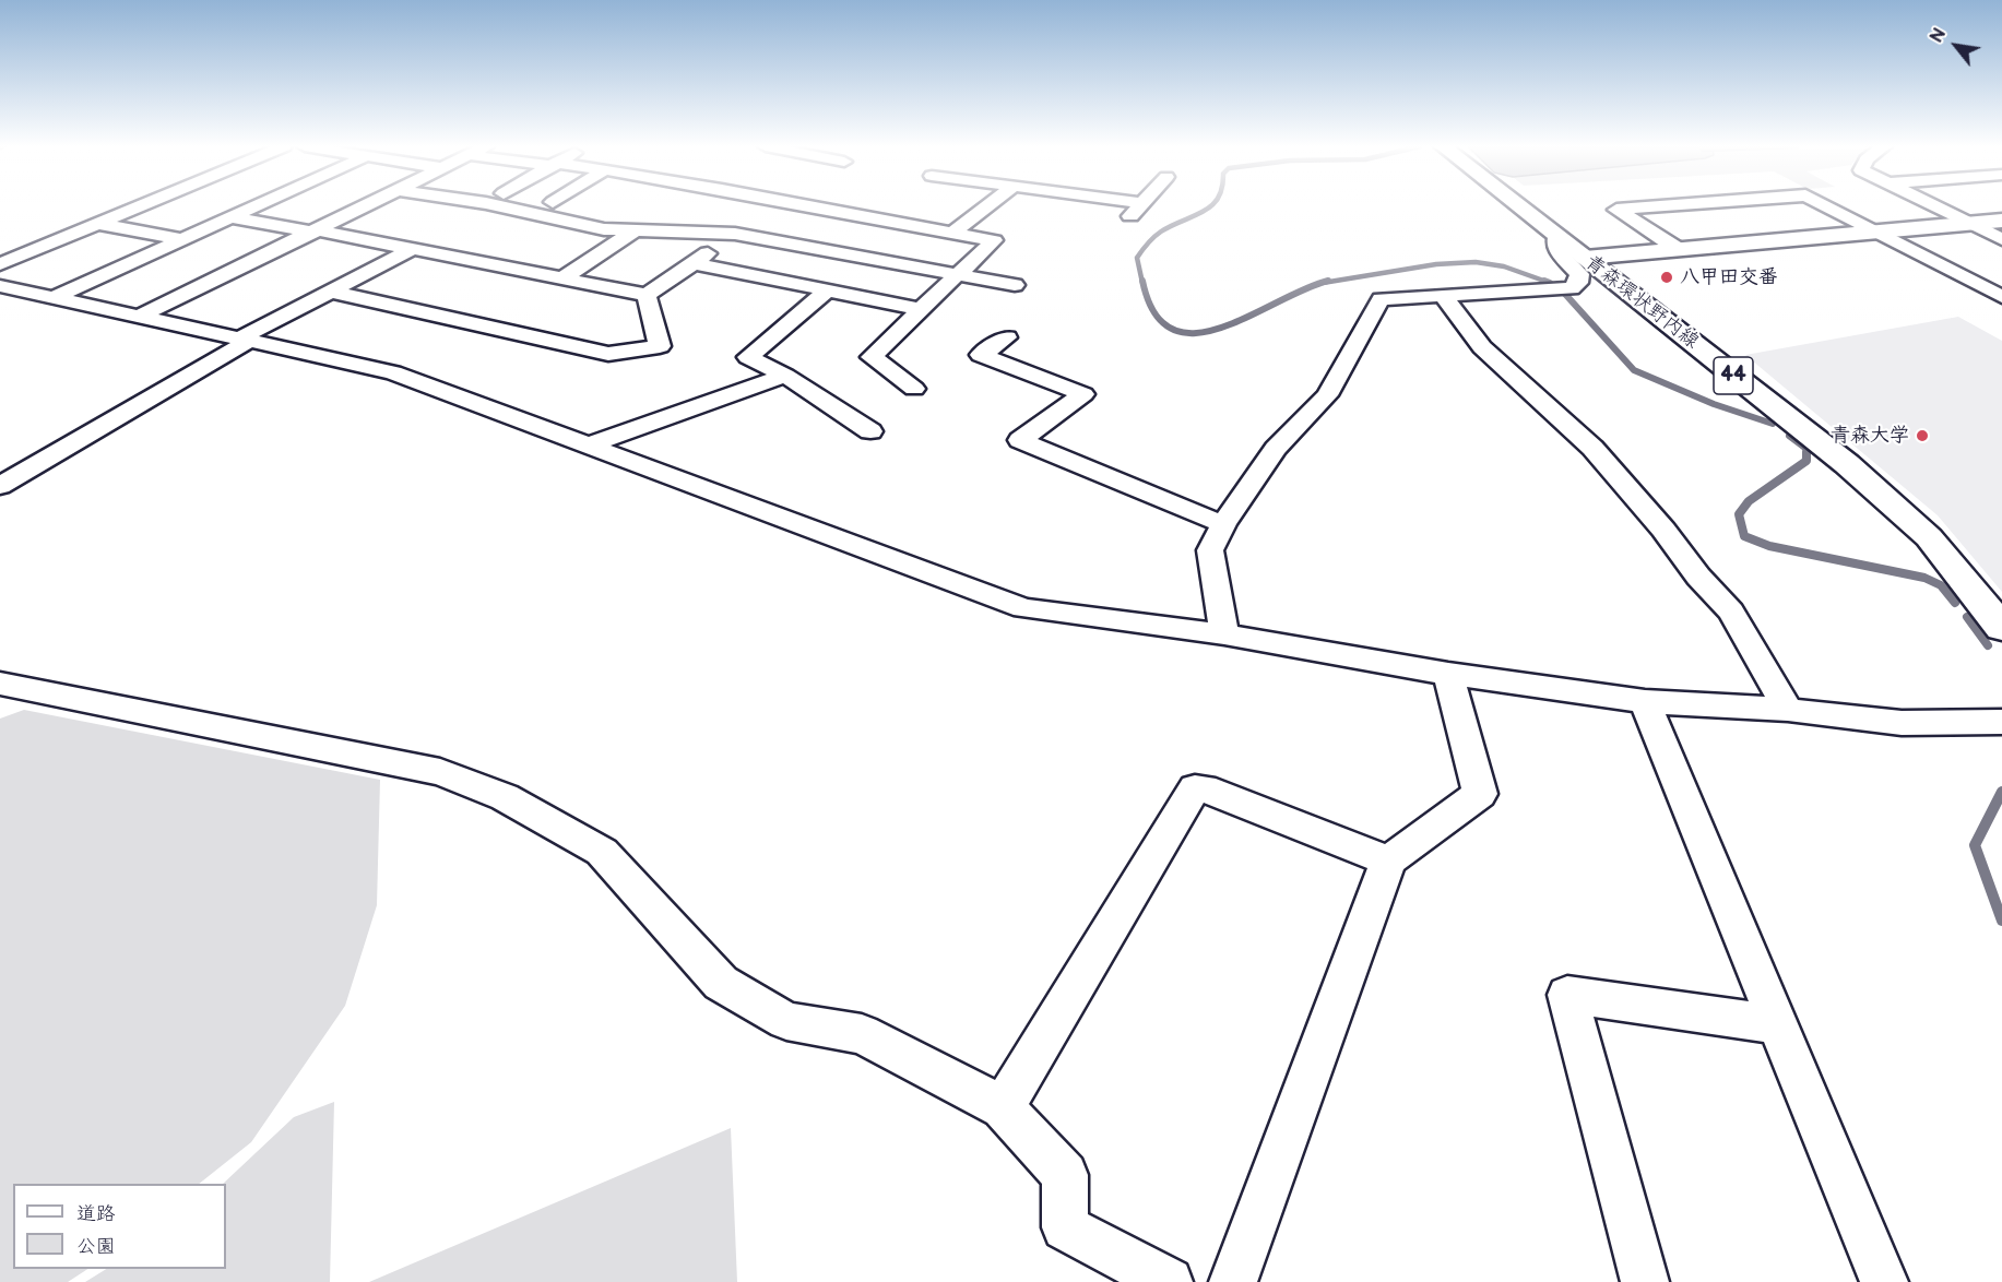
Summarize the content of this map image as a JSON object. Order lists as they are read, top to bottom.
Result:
{
  "streets": {
    "main road": ["青森環状野内線", "44"]
  },
  "places": ["八甲田交番", "青森大学"],
  "legend": ["道路", "公園"],
  "north": "top left"
}
